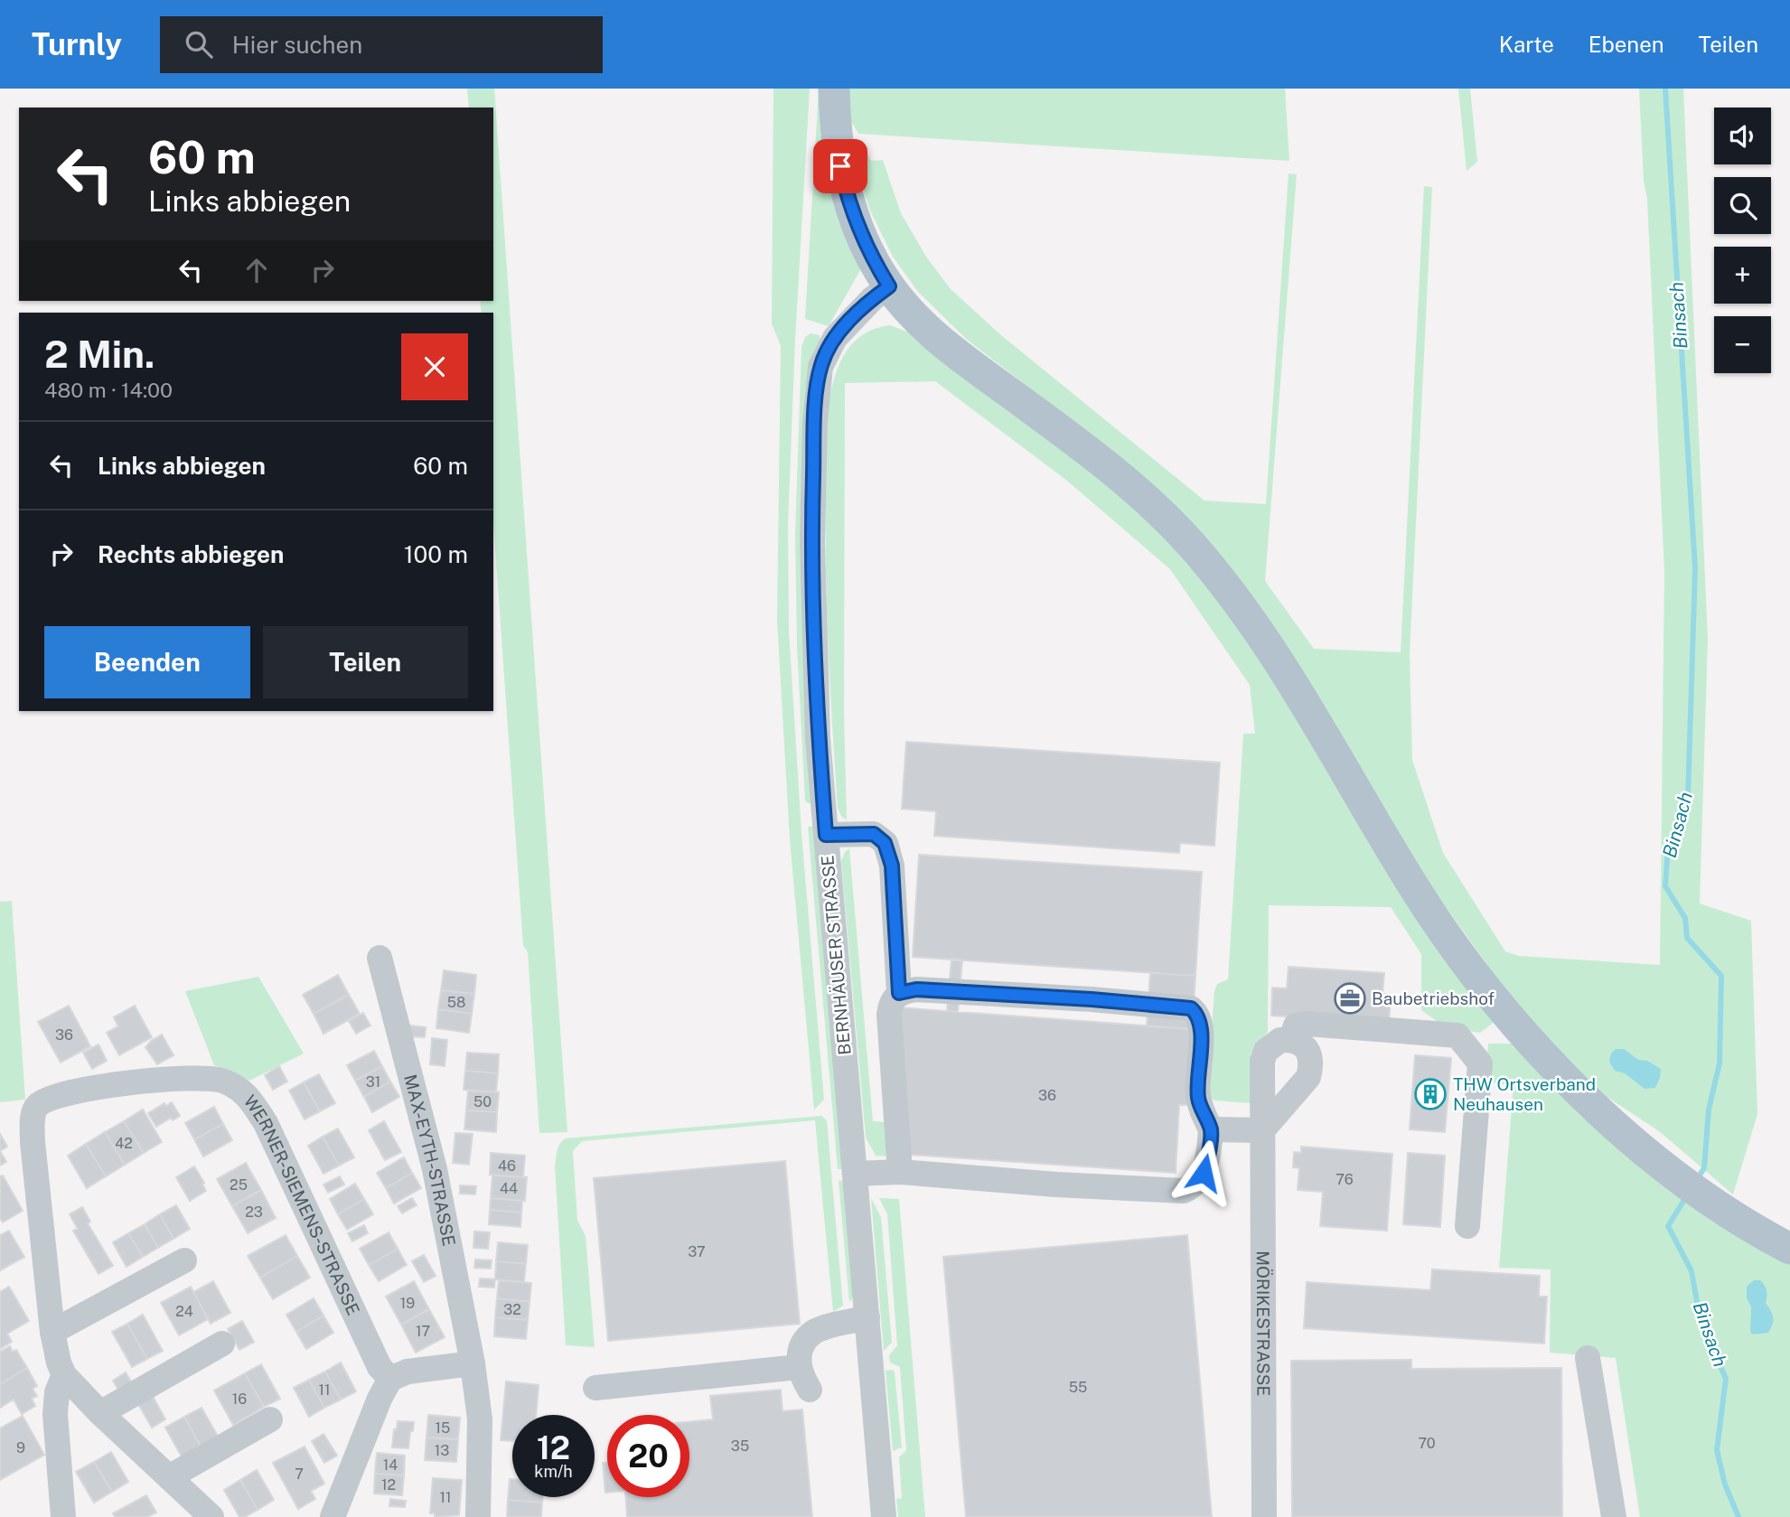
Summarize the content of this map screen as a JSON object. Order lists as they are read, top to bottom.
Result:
{
  "streets": {
    "street": [
      "BERNHÄUSER STRASSE",
      "MAX-EYTH-STRASSE",
      "WERNER-SIEMENS-STRASSE",
      "MÖRIKESTRASSE"
    ]
  },
  "water": ["Binsach"],
  "places": {
    "office": ["Baubetriebshof"],
    "building": ["THW Ortsverband Neuhausen"]
  },
  "house_numbers": [
    "58",
    "36",
    "31",
    "36",
    "50",
    "42",
    "46",
    "76",
    "25",
    "44",
    "23",
    "37",
    "19",
    "32",
    "24",
    "17",
    "55",
    "11",
    "16",
    "15",
    "70",
    "35",
    "9",
    "13",
    "14",
    "7",
    "12",
    "11"
  ],
  "page": {
    "header": "Turnly",
    "search": "Hier suchen",
    "nav": ["Karte", "Ebenen", "Teilen"],
    "map_buttons": ["+", "−"],
    "turn": ["60 m", "Links abbiegen"],
    "heading": ["2 Min.", "480 m · 14:00"],
    "list": [
      {
        "name": "Links abbiegen",
        "value": "60 m"
      },
      {
        "name": "Rechts abbiegen",
        "value": "100 m"
      }
    ],
    "buttons": ["Beenden", "Teilen"],
    "speed": "12 km/h",
    "limit": "20"
  }
}
